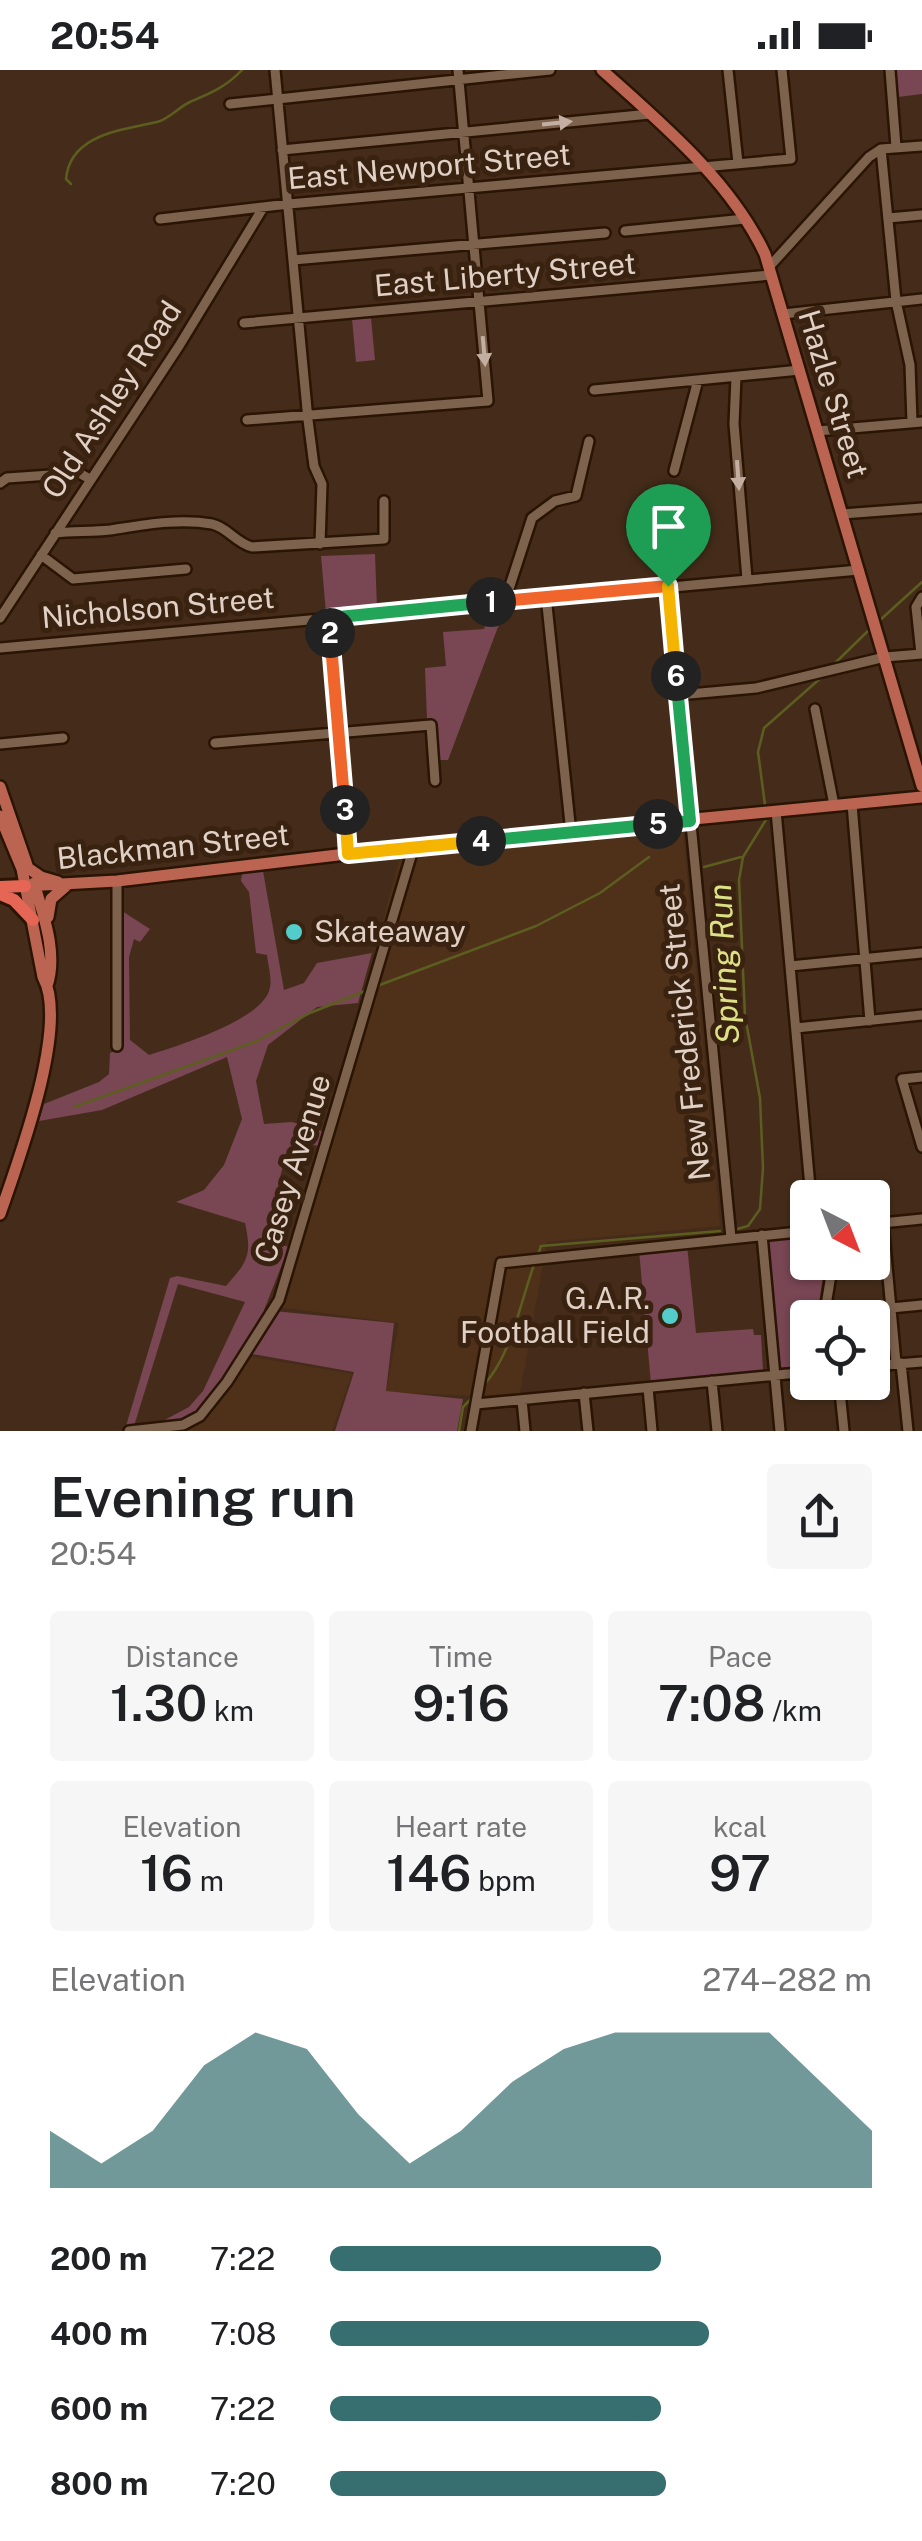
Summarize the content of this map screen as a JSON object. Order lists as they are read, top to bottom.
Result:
{
  "streets": {
    "main road": ["Hazle Street", "Blackman Street"],
    "street": [
      "East Newport Street",
      "East Liberty Street",
      "Old Ashley Road",
      "Nicholson Street",
      "New Frederick Street",
      "Casey Avenue"
    ]
  },
  "crossings": [
    ["East Newport Street", "Hazle Street"],
    ["East Newport Street", "Old Ashley Road"],
    ["East Liberty Street", "Hazle Street"],
    ["Hazle Street", "Nicholson Street"],
    ["Nicholson Street", "New Frederick Street"],
    ["Blackman Street", "New Frederick Street"],
    ["Blackman Street", "Casey Avenue"]
  ],
  "water": ["Spring Run"],
  "places": ["Skateaway", "G.A.R. Football Field"],
  "north": "bottom right",
  "page": {
    "status": "20:54",
    "pins": [
      "1",
      "2",
      "6",
      "3",
      "5",
      "4"
    ],
    "heading": ["Evening run", "20:54"],
    "stats": [
      ["Distance", "1.30 km"],
      ["Time", "9:16"],
      ["Pace", "7:08 /km"],
      ["Elevation", "16 m"],
      ["Heart rate", "146 bpm"],
      ["kcal", "97"]
    ],
    "chart": ["Elevation", "274–282 m"],
    "list": [
      {
        "name": "200 m",
        "note": "7:22"
      },
      {
        "name": "400 m",
        "note": "7:08"
      },
      {
        "name": "600 m",
        "note": "7:22"
      },
      {
        "name": "800 m",
        "note": "7:20"
      }
    ]
  }
}
